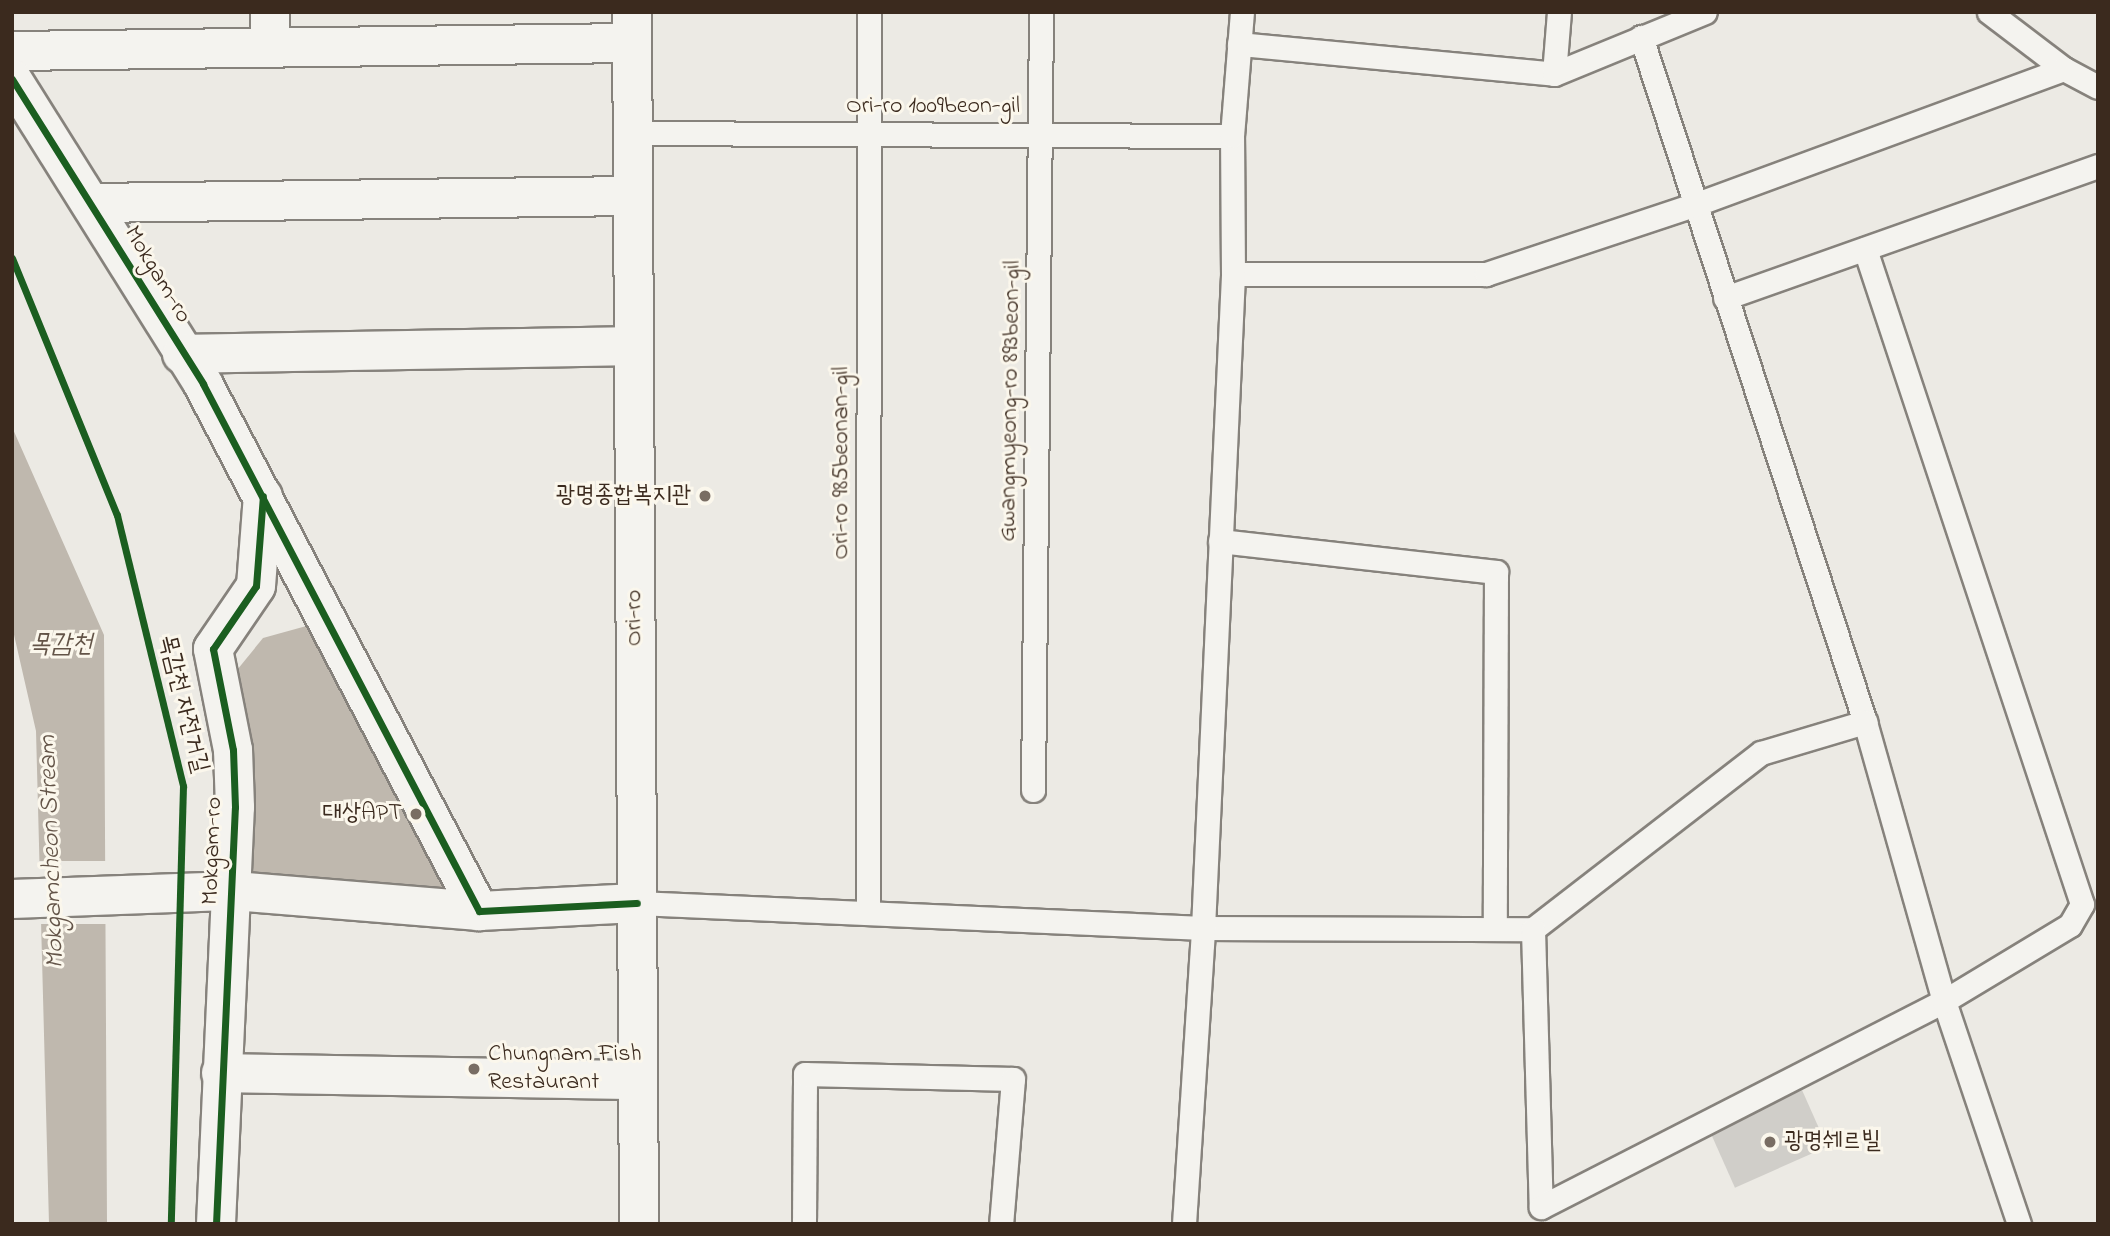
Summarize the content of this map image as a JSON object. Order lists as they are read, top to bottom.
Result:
{
  "streets": {
    "street": ["Mokgam-ro", "Ori-ro"],
    "lane": ["Ori-ro 1009beon-gil", "Gwangmyeong-ro 893beon-gil", "Ori-ro 985beonan-gil"],
    "cycle path": ["목감천 자전거길"]
  },
  "crossings": [
    ["Ori-ro 1009beon-gil", "Gwangmyeong-ro 893beon-gil"],
    ["Ori-ro 1009beon-gil", "Ori-ro 985beonan-gil"],
    ["Ori-ro 1009beon-gil", "Ori-ro"]
  ],
  "water": ["목감천", "Mokgamcheon Stream"],
  "places": [
    "광명종합복지관",
    "대상APT",
    "Chungnam Fish Restaurant",
    "광명쉐르빌"
  ]
}
